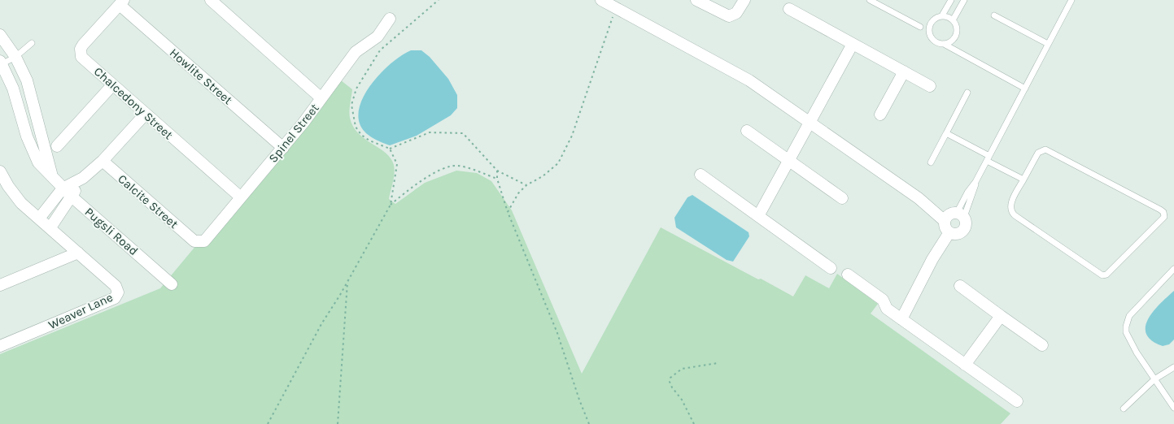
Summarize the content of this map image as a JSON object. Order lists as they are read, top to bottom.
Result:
{
  "streets": {
    "street": [
      "Howlite Street",
      "Chalcedony Street",
      "Spinel Street",
      "Calcite Street",
      "Pugsli Road",
      "Weaver Lane"
    ]
  },
  "crossings": [
    ["Howlite Street", "Chalcedony Street"],
    ["Howlite Street", "Spinel Street"],
    ["Chalcedony Street", "Spinel Street"],
    ["Spinel Street", "Calcite Street"]
  ]
}
